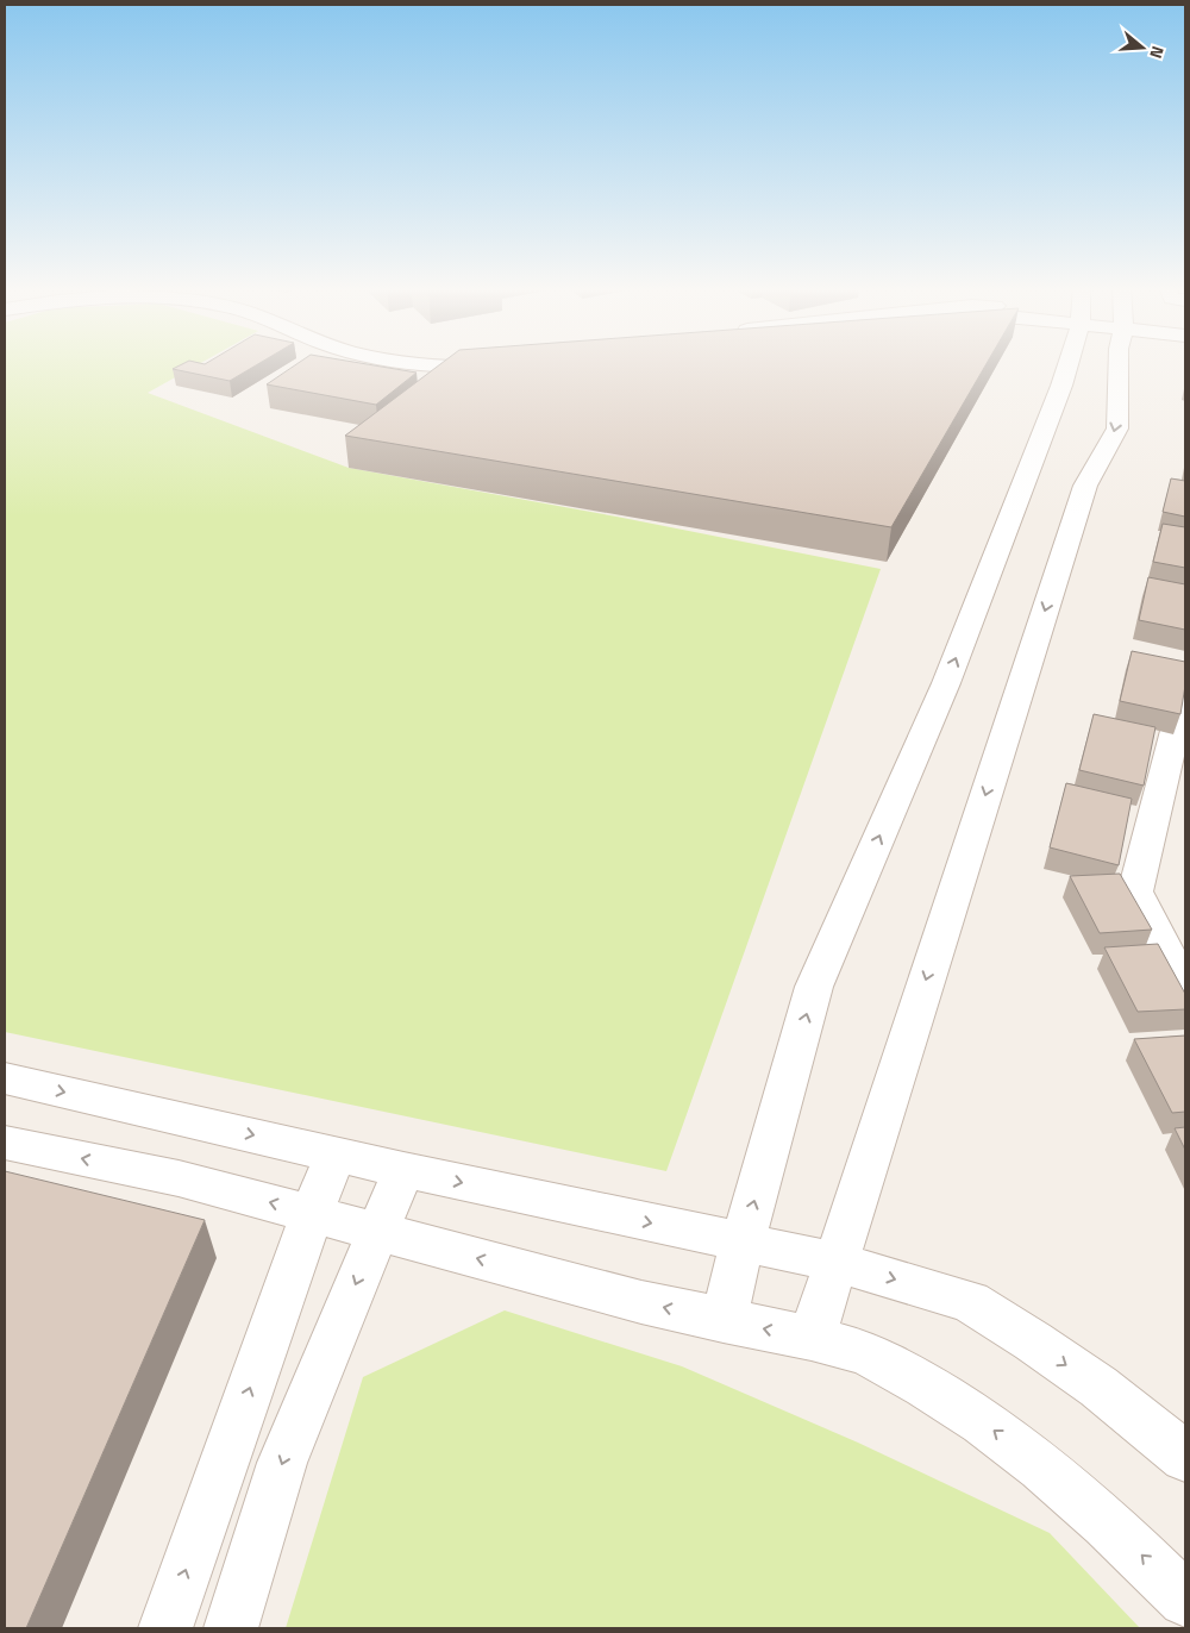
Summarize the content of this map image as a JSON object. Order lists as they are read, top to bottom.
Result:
{
  "north": "right"
}
